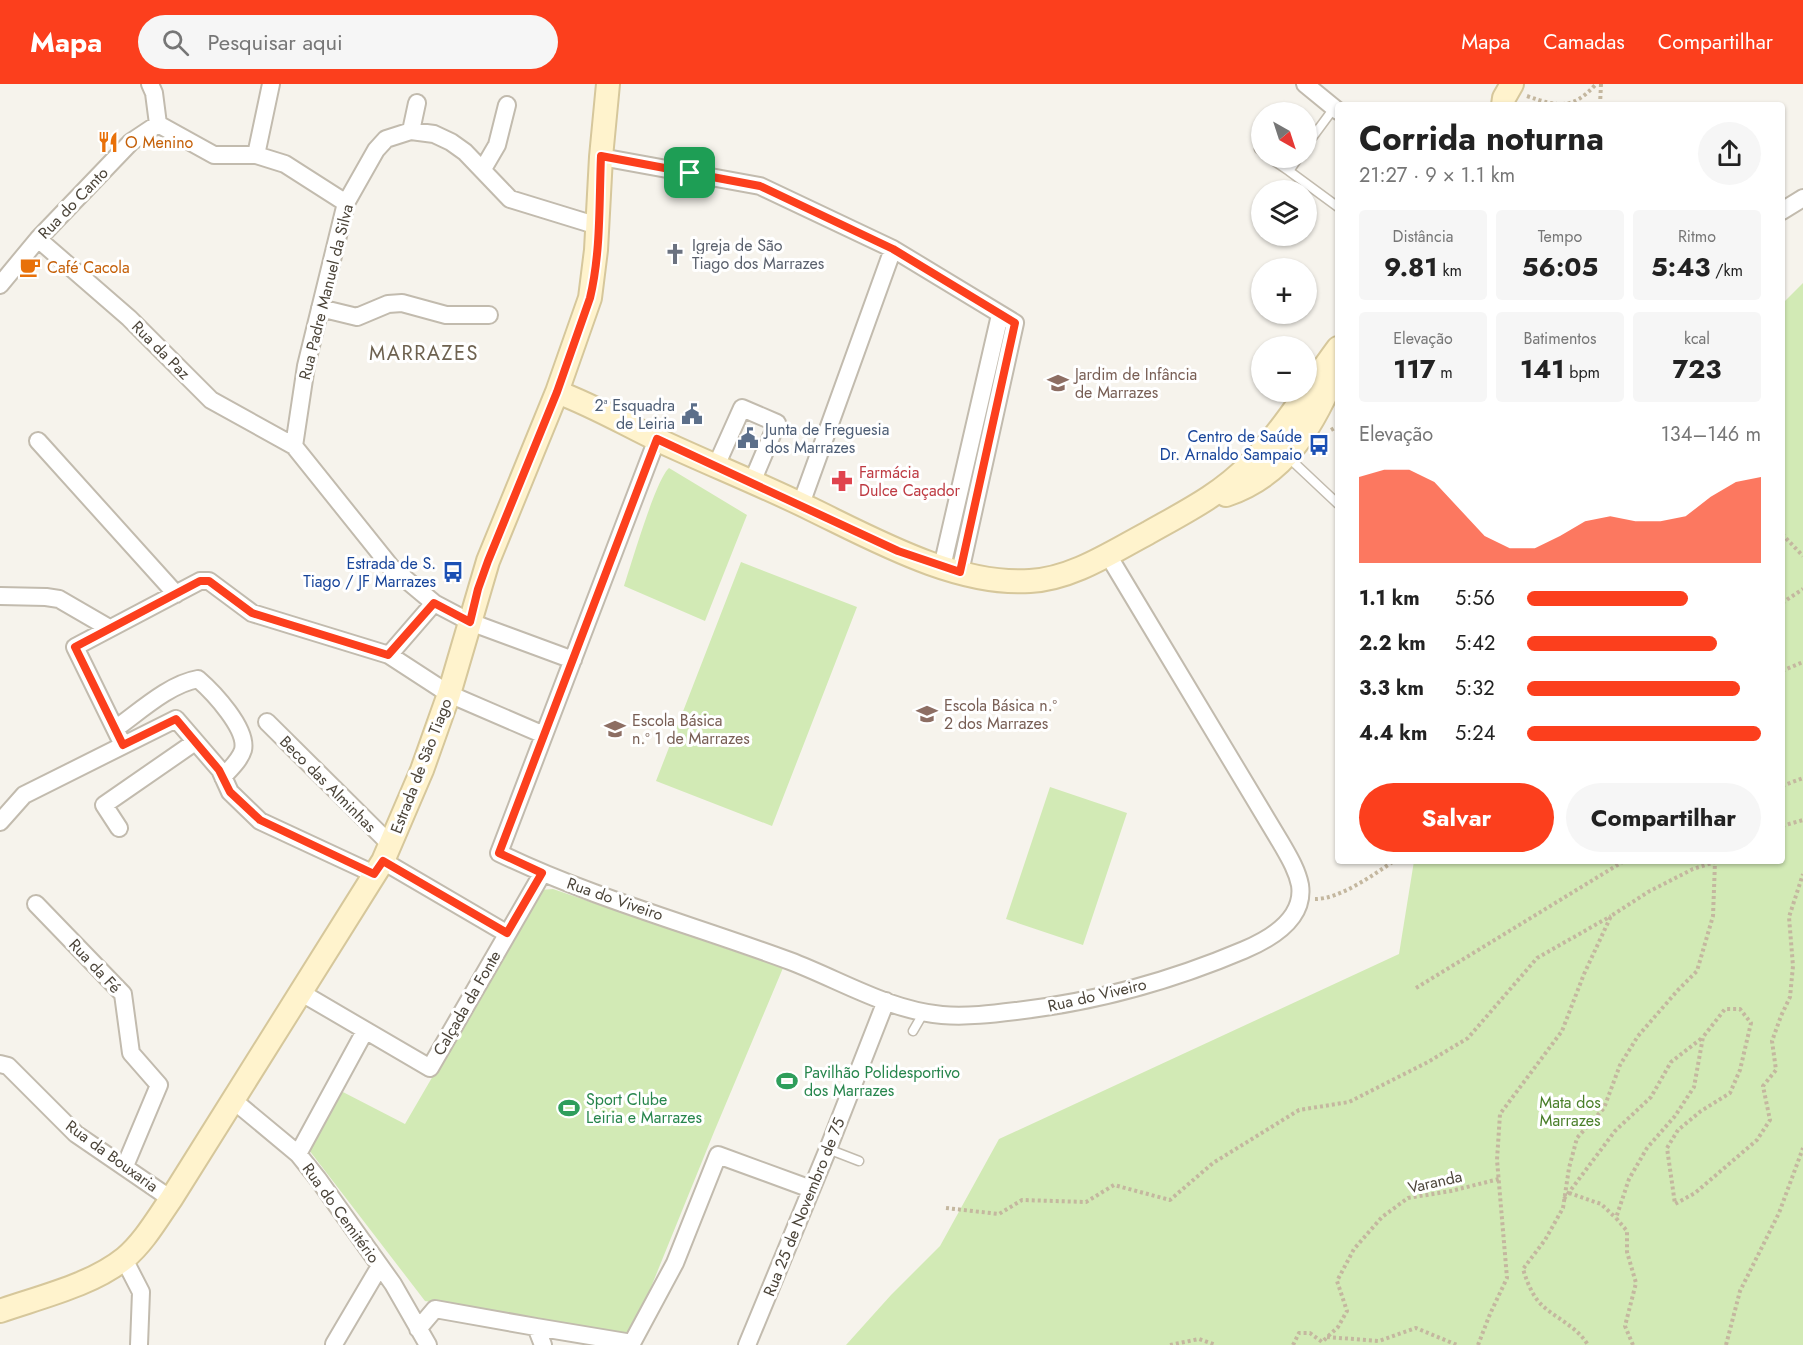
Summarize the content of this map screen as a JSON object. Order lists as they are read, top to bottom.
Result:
{
  "streets": {
    "main road": ["Estrada de São Tiago"],
    "street": [
      "Rua do Canto",
      "Rua Padre Manuel da Silva",
      "Rua da Paz",
      "Beco das Alminhas",
      "Rua do Viveiro",
      "Rua da Fé",
      "Calçada da Fonte",
      "Rua da Bouxaria",
      "Rua 25 de Novembro de 75",
      "Rua do Cemitério"
    ],
    "path": ["Varanda"]
  },
  "crossings": [
    ["Rua do Canto", "Rua da Paz"],
    ["Rua Padre Manuel da Silva", "Rua da Paz"],
    ["Estrada de São Tiago", "Beco das Alminhas"],
    ["Estrada de São Tiago", "Calçada da Fonte"],
    ["Estrada de São Tiago", "Rua da Bouxaria"],
    ["Estrada de São Tiago", "Rua do Cemitério"],
    ["Rua do Viveiro", "Rua 25 de Novembro de 75"],
    ["Rua da Fé", "Rua da Bouxaria"]
  ],
  "districts": ["MARRAZES"],
  "parks": ["Mata dos Marrazes"],
  "places": {
    "restaurant": ["O Menino"],
    "church": ["Igreja de São Tiago dos Marrazes"],
    "cafe": ["Café Cacola"],
    "school or university": ["Jardim de Infância de Marrazes", "Escola Básica n.º 2 dos Marrazes", "Escola Básica n.º 1 de Marrazes"],
    "public building": ["2ª Esquadra de Leiria", "Junta de Freguesia dos Marrazes"],
    "bus stop": ["Centro de Saúde Dr. Arnaldo Sampaio", "Estrada de S. Tiago / JF Marrazes"],
    "pharmacy": ["Farmácia Dulce Caçador"],
    "sports": ["Pavilhão Polidesportivo dos Marrazes", "Sport Clube Leiria e Marrazes"]
  },
  "north": "bottom right",
  "page": {
    "header": "Mapa",
    "search": "Pesquisar aqui",
    "nav": ["Mapa", "Camadas", "Compartilhar"],
    "map_buttons": ["+", "−"],
    "heading": ["Corrida noturna", "21:27 · 9 × 1.1 km"],
    "stats": [
      ["Distância", "9.81 km"],
      ["Tempo", "56:05"],
      ["Ritmo", "5:43 /km"],
      ["Elevação", "117 m"],
      ["Batimentos", "141 bpm"],
      ["kcal", "723"]
    ],
    "chart": ["Elevação", "134–146 m"],
    "list": [
      {
        "name": "1.1 km",
        "note": "5:56"
      },
      {
        "name": "2.2 km",
        "note": "5:42"
      },
      {
        "name": "3.3 km",
        "note": "5:32"
      },
      {
        "name": "4.4 km",
        "note": "5:24"
      }
    ],
    "buttons": ["Salvar", "Compartilhar"]
  }
}
